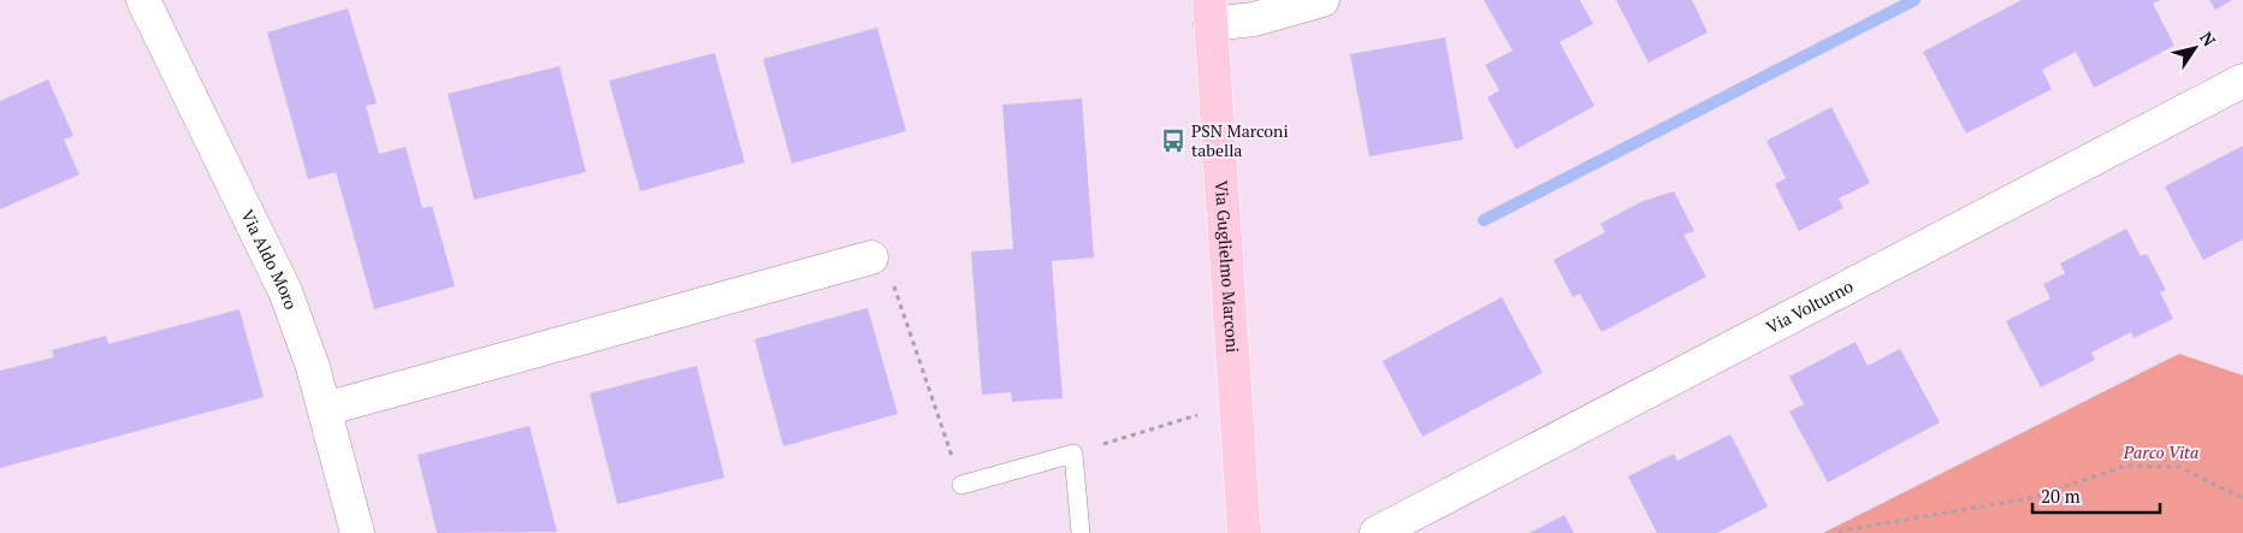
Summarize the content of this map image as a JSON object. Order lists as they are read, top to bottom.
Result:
{
  "streets": {
    "main road": ["Via Guglielmo Marconi"],
    "street": ["Via Aldo Moro", "Via Volturno"]
  },
  "parks": ["Parco Vita"],
  "places": {
    "bus stop": ["PSN Marconi tabella"]
  },
  "scale_bar": "20 m",
  "north": "top right"
}
